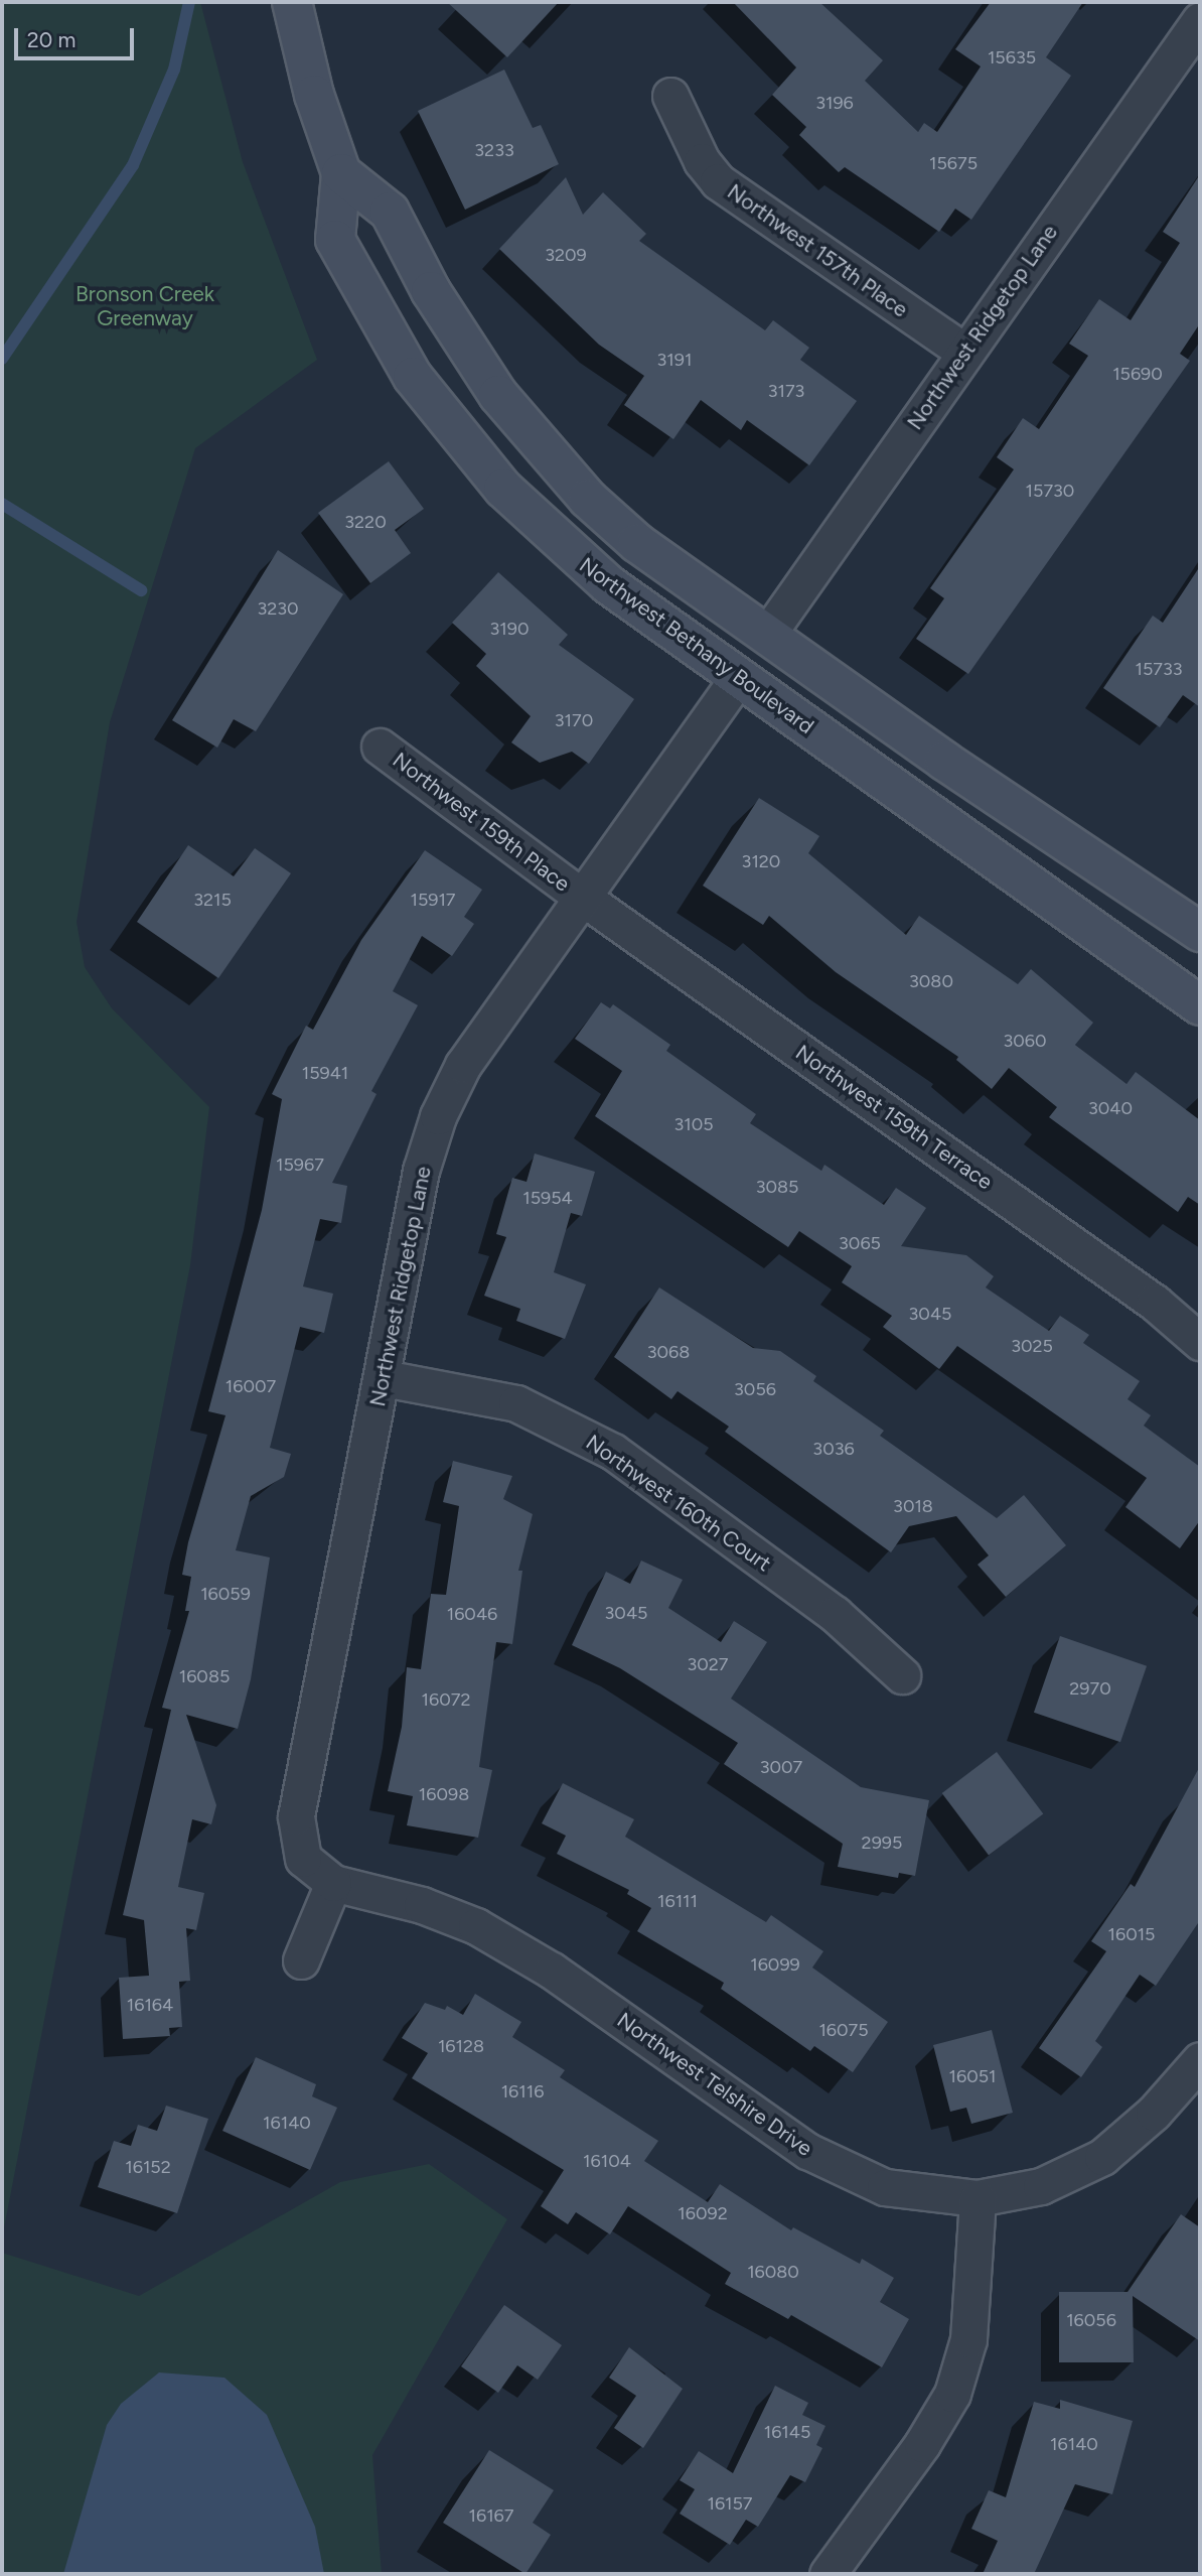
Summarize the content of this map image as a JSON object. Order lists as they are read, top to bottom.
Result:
{
  "streets": {
    "main road": ["Northwest Bethany Boulevard"],
    "street": [
      "Northwest 157th Place",
      "Northwest Ridgetop Lane",
      "Northwest 159th Place",
      "Northwest 159th Terrace",
      "Northwest 160th Court",
      "Northwest Telshire Drive"
    ]
  },
  "crossings": [
    ["Northwest 157th Place", "Northwest Ridgetop Lane"],
    ["Northwest Ridgetop Lane", "Northwest Bethany Boulevard"],
    ["Northwest Ridgetop Lane", "Northwest 159th Place"],
    ["Northwest Ridgetop Lane", "Northwest 159th Terrace"],
    ["Northwest Ridgetop Lane", "Northwest 160th Court"],
    ["Northwest Ridgetop Lane", "Northwest Telshire Drive"],
    ["Northwest 159th Place", "Northwest 159th Terrace"]
  ],
  "parks": ["Bronson Creek Greenway"],
  "house_numbers": [
    "15635",
    "3196",
    "3233",
    "15675",
    "3209",
    "3191",
    "15690",
    "3173",
    "15730",
    "3220",
    "3230",
    "3190",
    "15733",
    "3170",
    "3120",
    "3215",
    "15917",
    "3080",
    "3060",
    "15941",
    "3040",
    "3105",
    "15967",
    "3085",
    "15954",
    "3065",
    "3045",
    "3025",
    "3068",
    "16007",
    "3056",
    "3036",
    "3018",
    "16059",
    "3045",
    "16046",
    "3027",
    "16085",
    "2970",
    "16072",
    "3007",
    "16098",
    "2995",
    "16111",
    "16015",
    "16099",
    "16164",
    "16075",
    "16128",
    "16051",
    "16116",
    "16140",
    "16104",
    "16152",
    "16092",
    "16080",
    "16056",
    "16145",
    "16140",
    "16157",
    "16167"
  ],
  "scale_bar": "20 m"
}
